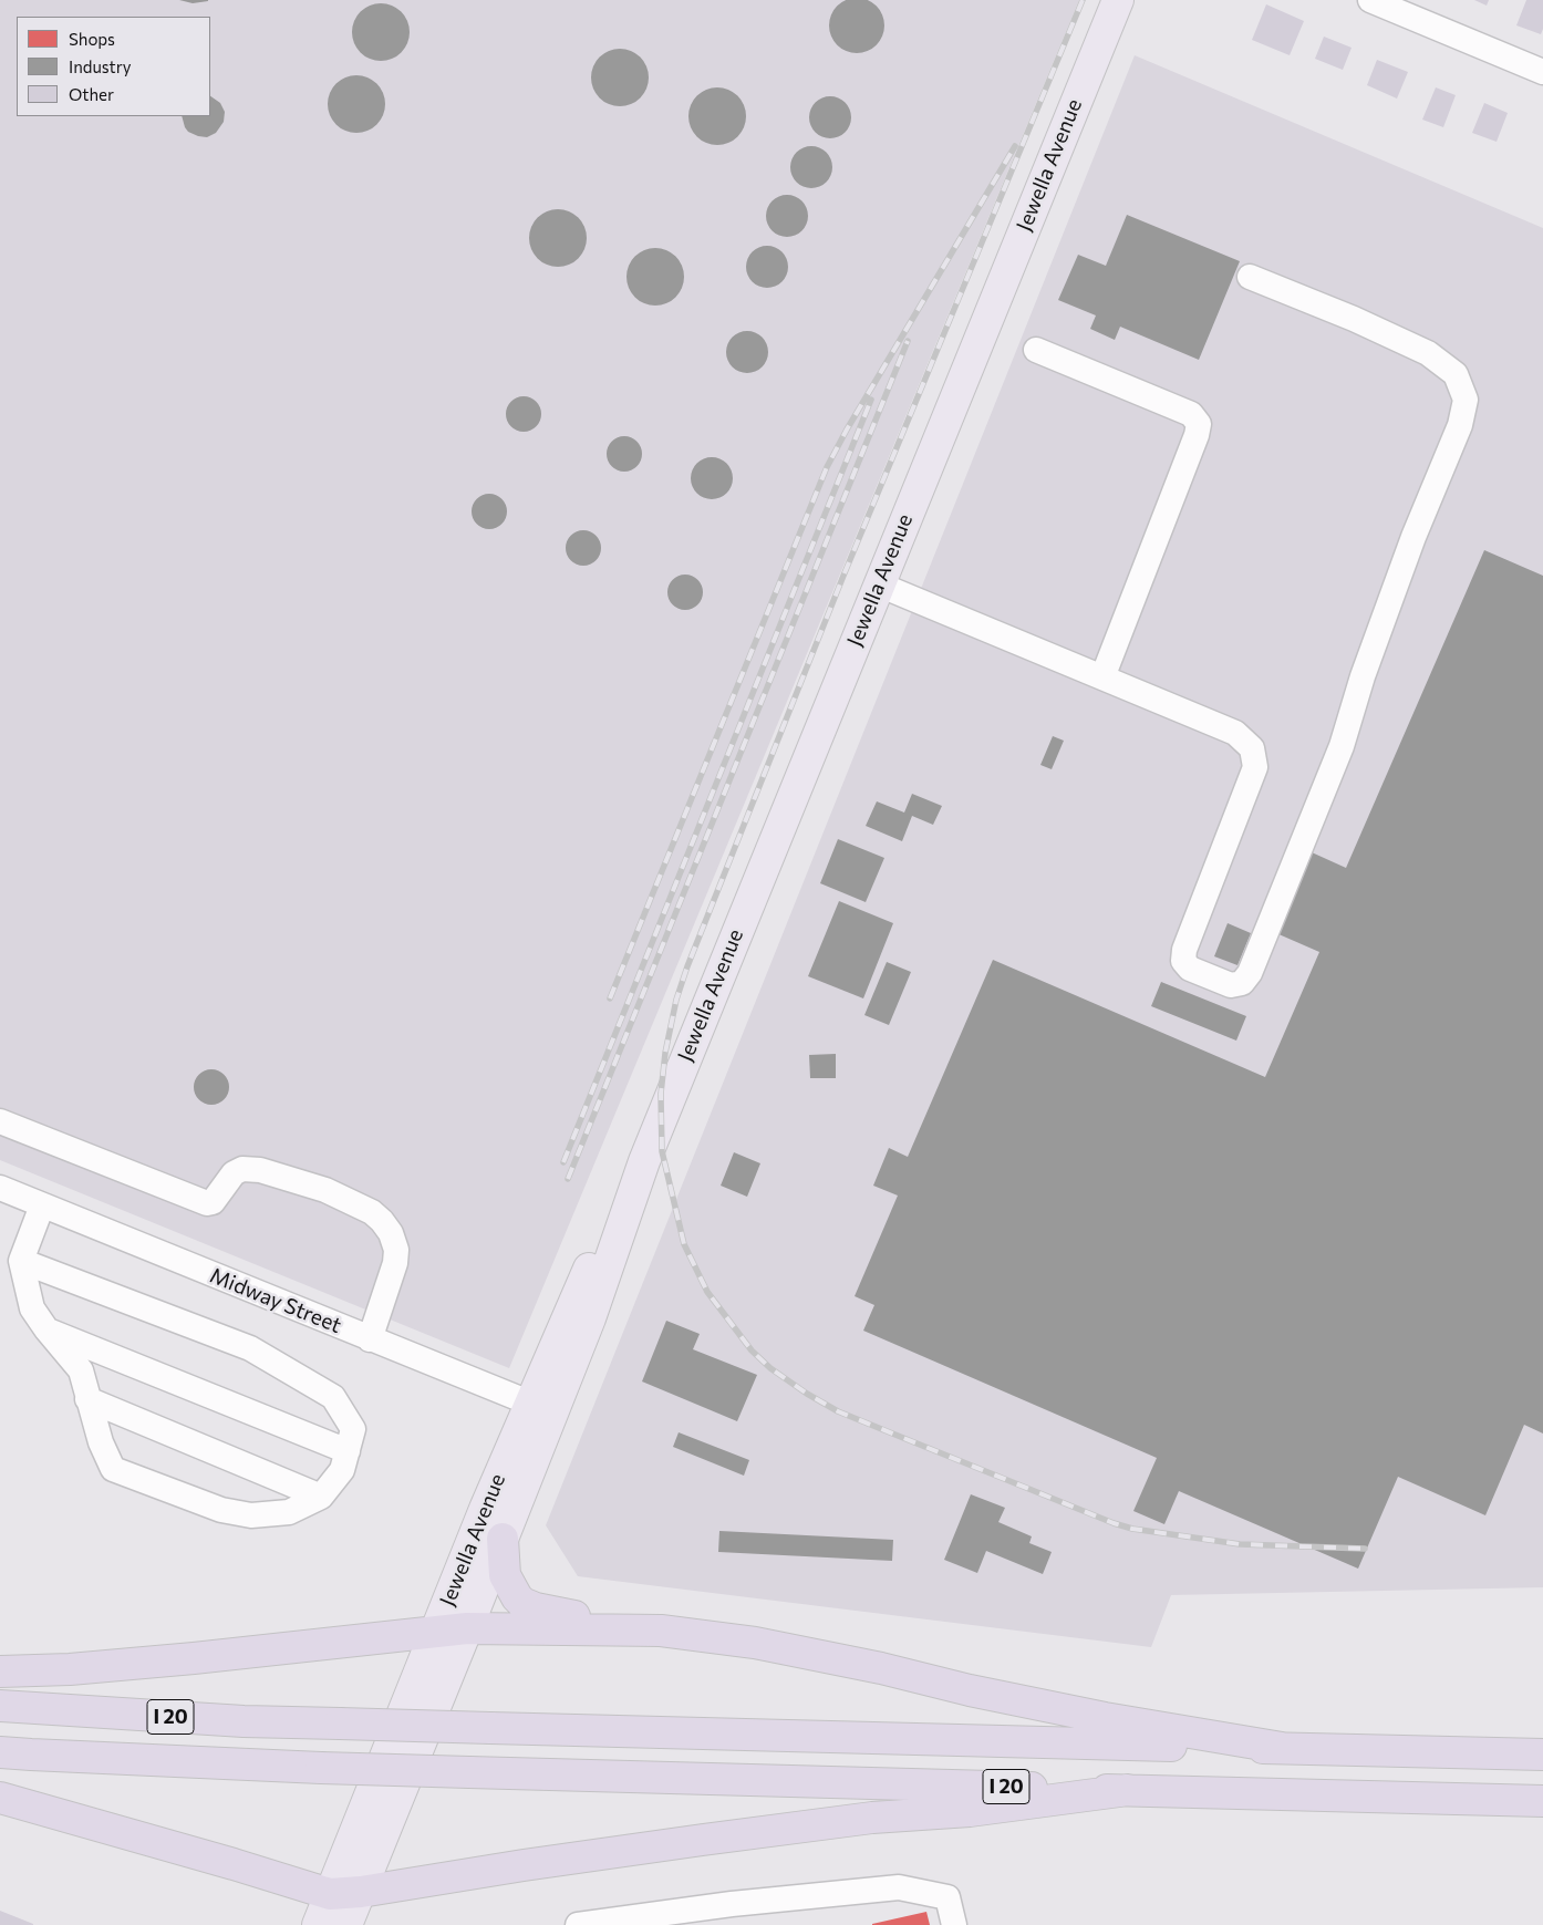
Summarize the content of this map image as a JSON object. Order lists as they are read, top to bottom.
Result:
{
  "streets": {
    "highway": ["I 20"],
    "main road": ["Jewella Avenue"],
    "street": ["Midway Street"]
  },
  "crossings": [
    ["Jewella Avenue", "Midway Street"]
  ],
  "legend": ["Shops", "Industry", "Other"]
}
